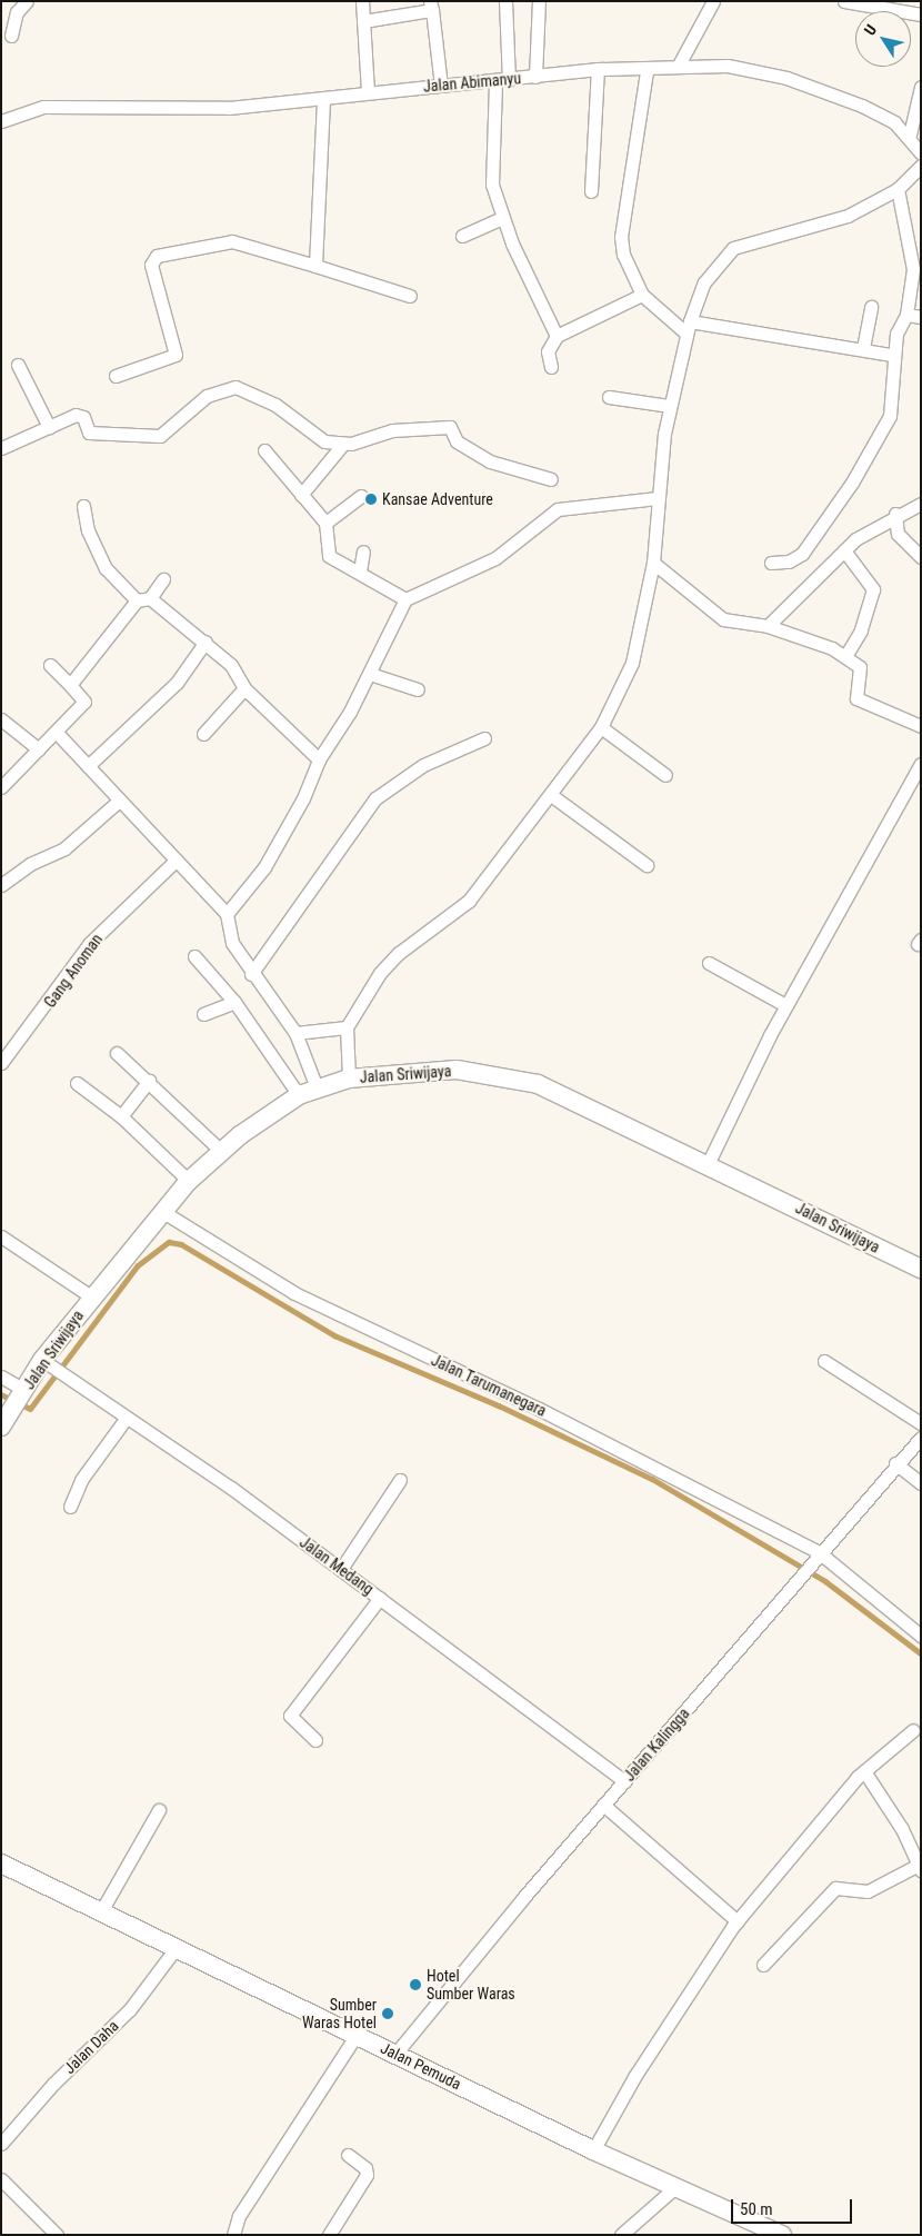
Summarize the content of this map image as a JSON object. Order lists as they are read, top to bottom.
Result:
{
  "streets": {
    "main road": ["Jalan Sriwijaya", "Jalan Pemuda"],
    "street": [
      "Jalan Abimanyu",
      "Gang Anoman",
      "Jalan Tarumanegara",
      "Jalan Medang",
      "Jalan Kalingga",
      "Jalan Daha"
    ]
  },
  "crossings": [
    ["Jalan Sriwijaya", "Jalan Tarumanegara"],
    ["Jalan Sriwijaya", "Jalan Medang"],
    ["Jalan Tarumanegara", "Jalan Kalingga"],
    ["Jalan Medang", "Jalan Kalingga"],
    ["Jalan Kalingga", "Jalan Pemuda"],
    ["Jalan Daha", "Jalan Pemuda"]
  ],
  "places": ["Kansae Adventure", "Hotel Sumber Waras", "Sumber Waras Hotel"],
  "scale_bar": "50 m",
  "north": "top left"
}
